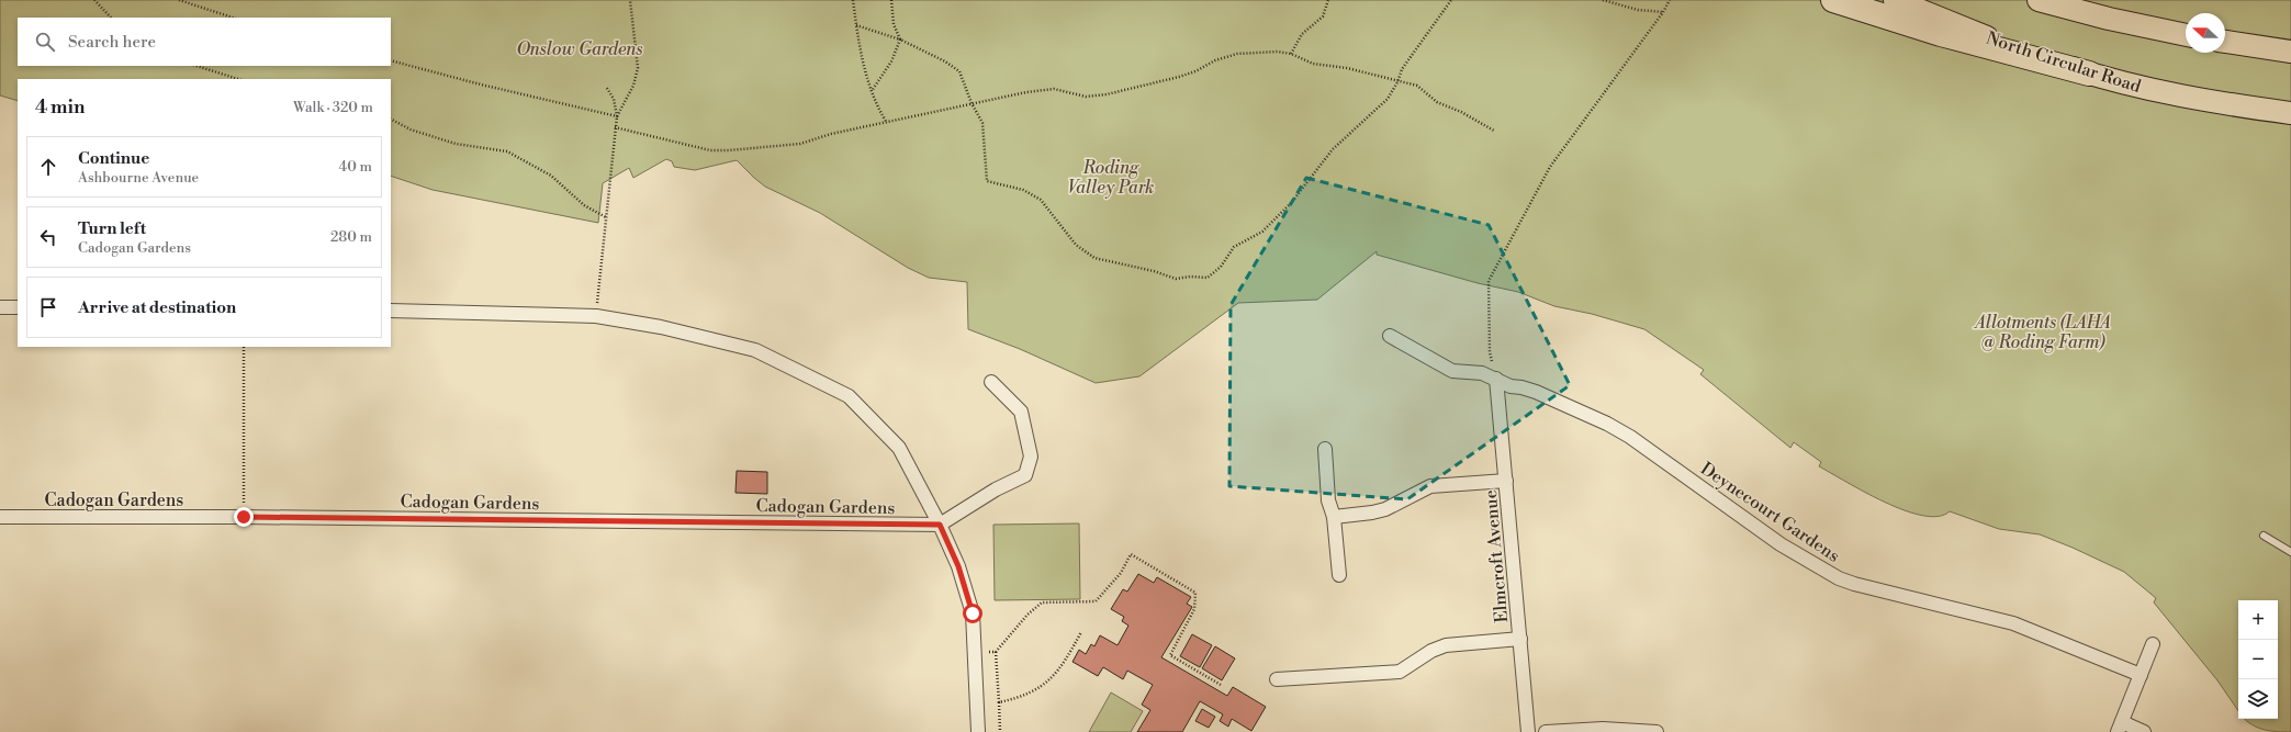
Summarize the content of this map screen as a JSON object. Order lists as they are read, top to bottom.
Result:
{
  "streets": {
    "highway": ["North Circular Road"],
    "street": ["Cadogan Gardens", "Deynecourt Gardens", "Elmcroft Avenue"]
  },
  "crossings": [
    ["Deynecourt Gardens", "Elmcroft Avenue"]
  ],
  "parks": ["Onslow Gardens", "Roding Valley Park", "Allotments (LAHA @ Roding Farm)"],
  "north": "left",
  "page": {
    "search": "Search here",
    "heading": ["4 min", "Walk · 320 m"],
    "list": [
      ["Continue", "Ashbourne Avenue", "40 m"],
      ["Turn left", "Cadogan Gardens", "280 m"],
      "Arrive at destination"
    ],
    "map_buttons": ["+", "−"]
  }
}
